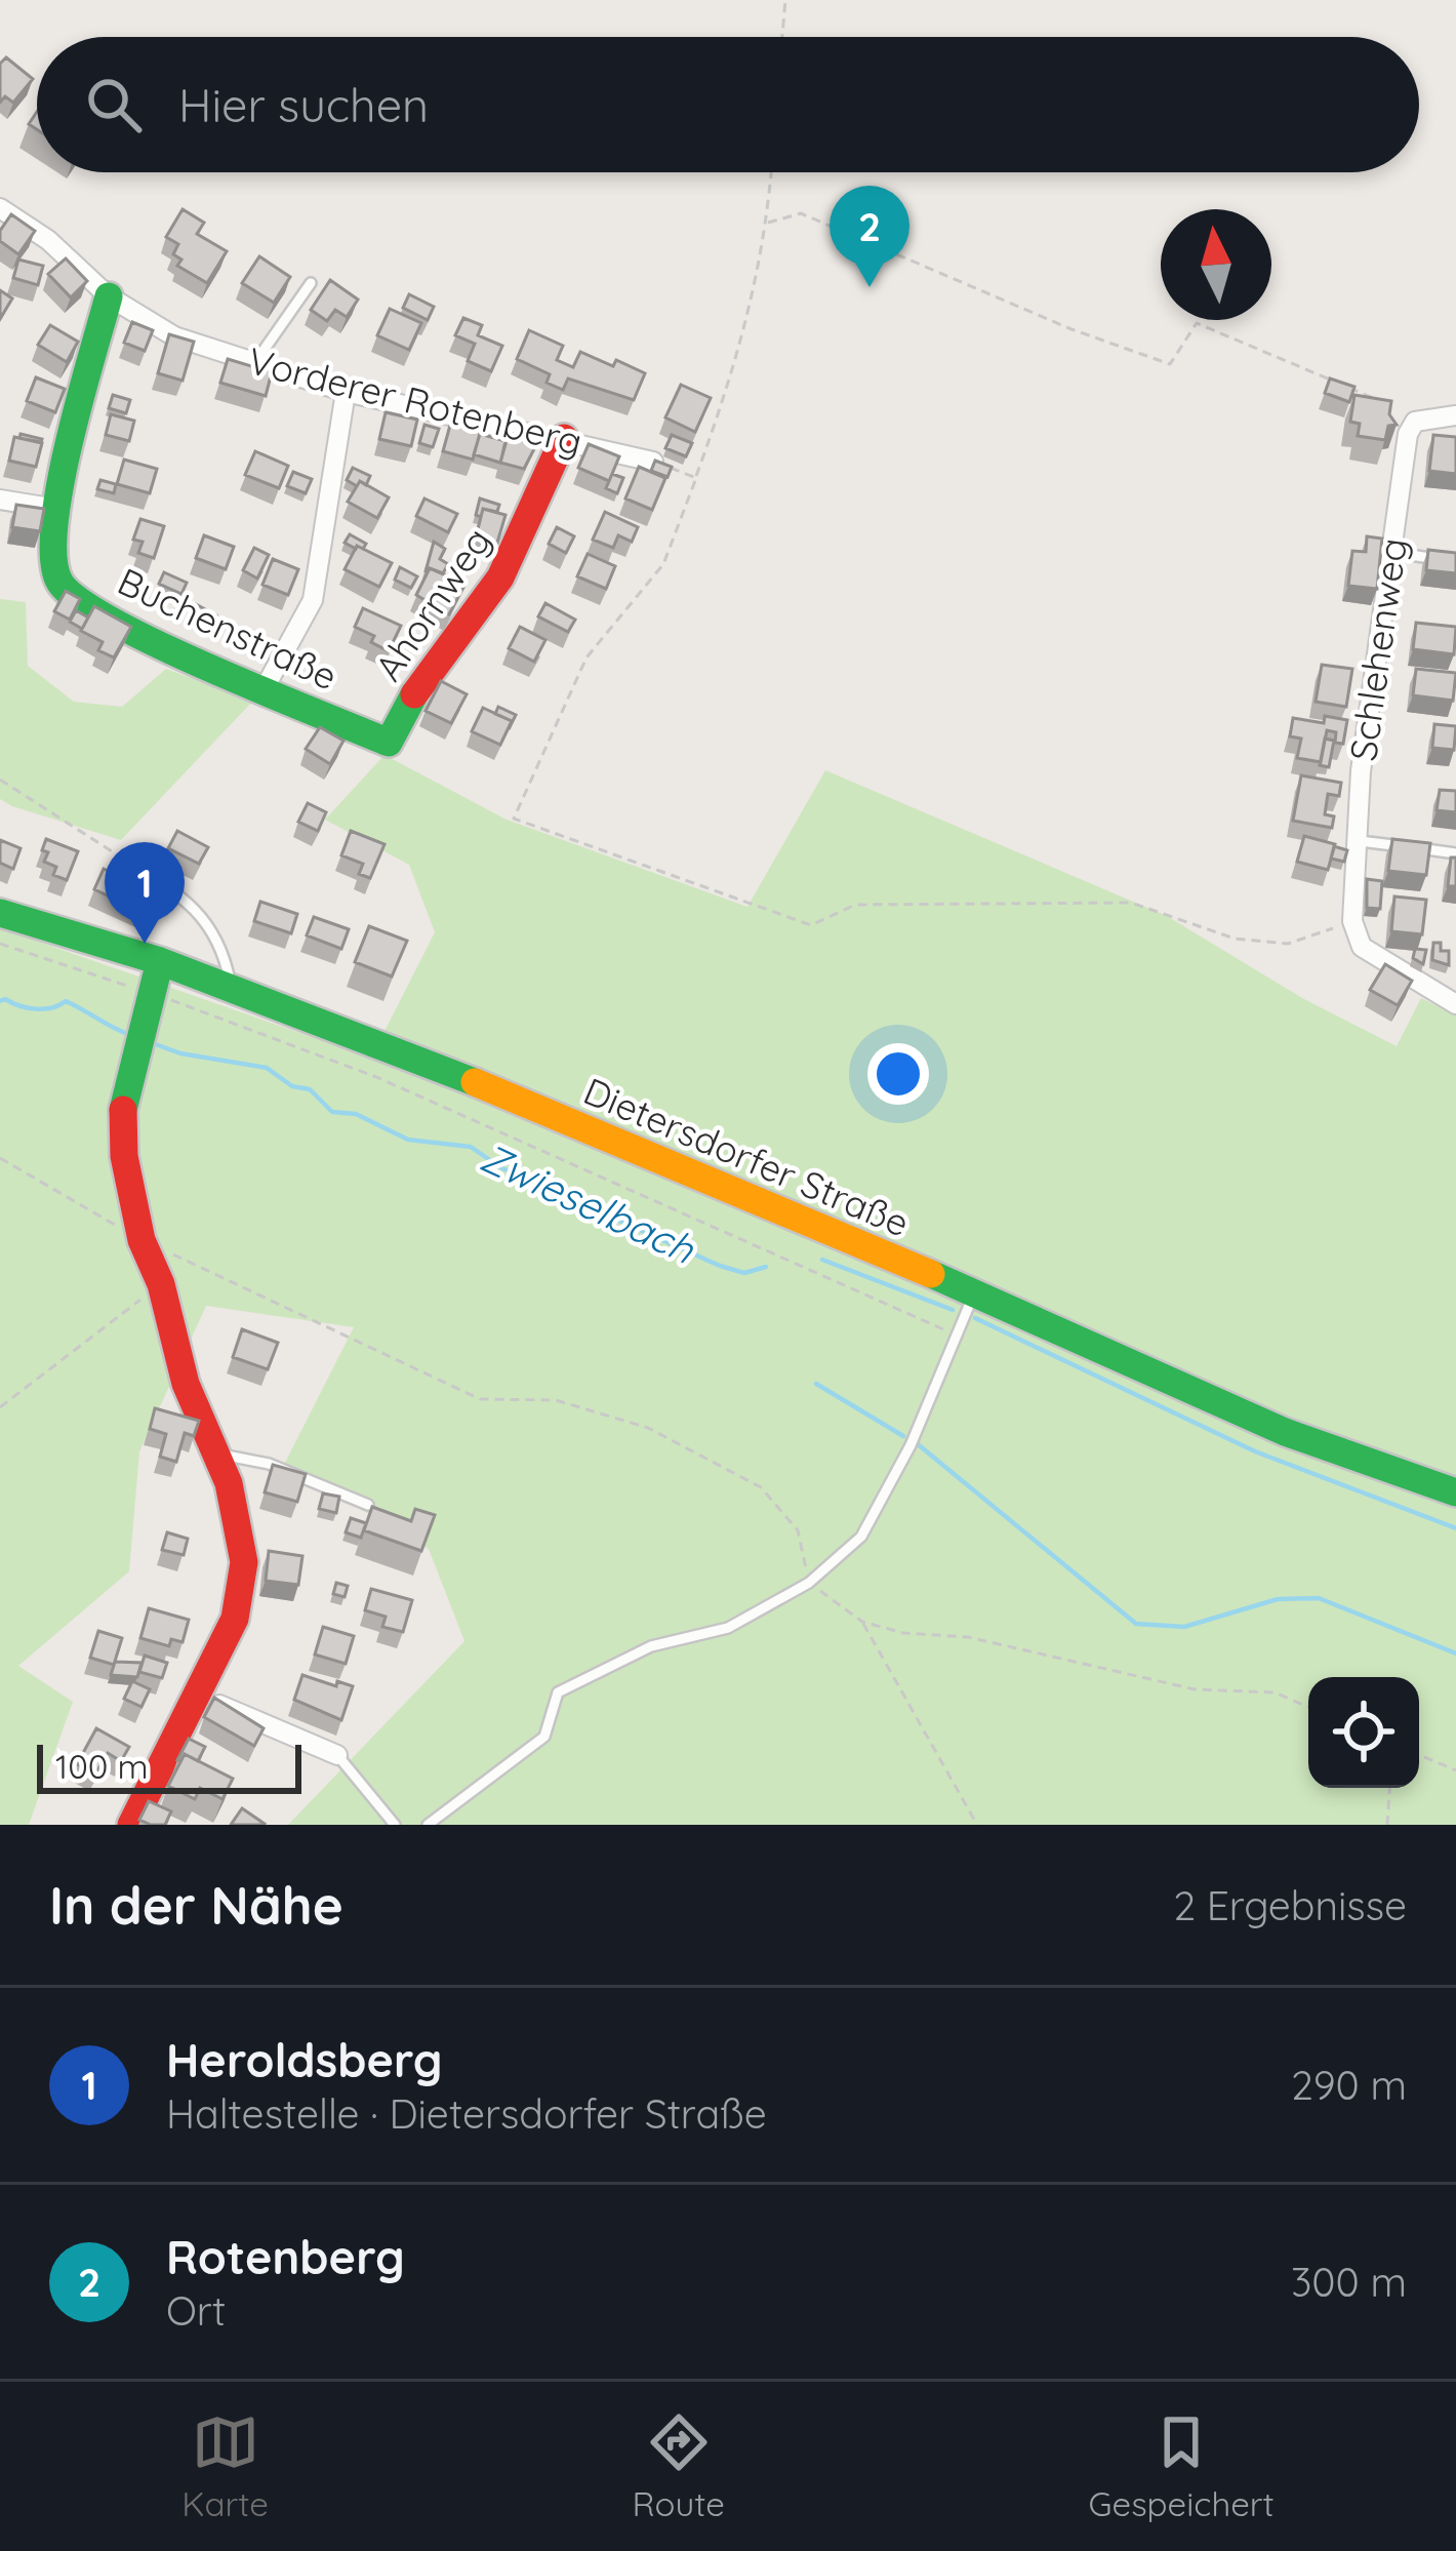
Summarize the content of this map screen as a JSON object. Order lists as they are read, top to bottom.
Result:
{
  "streets": {
    "street": [
      "Vorderer Rotenberg",
      "Ahornweg",
      "Buchenstraße",
      "Schlehenweg",
      "Dietersdorfer Straße"
    ]
  },
  "crossings": [
    ["Vorderer Rotenberg", "Ahornweg"],
    ["Ahornweg", "Buchenstraße"]
  ],
  "water": ["Zwieselbach"],
  "scale_bar": "100 m",
  "north": "top",
  "page": {
    "search": "Hier suchen",
    "pins": ["2", "1"],
    "scale": "100 m",
    "heading": ["In der Nähe", "2 Ergebnisse"],
    "list": [
      {
        "mark": "1",
        "name": "Heroldsberg",
        "note": "Haltestelle · Dietersdorfer Straße",
        "value": "290 m"
      },
      {
        "mark": "2",
        "name": "Rotenberg",
        "note": "Ort",
        "value": "300 m"
      }
    ],
    "nav": ["Karte", "Route", "Gespeichert"]
  }
}
